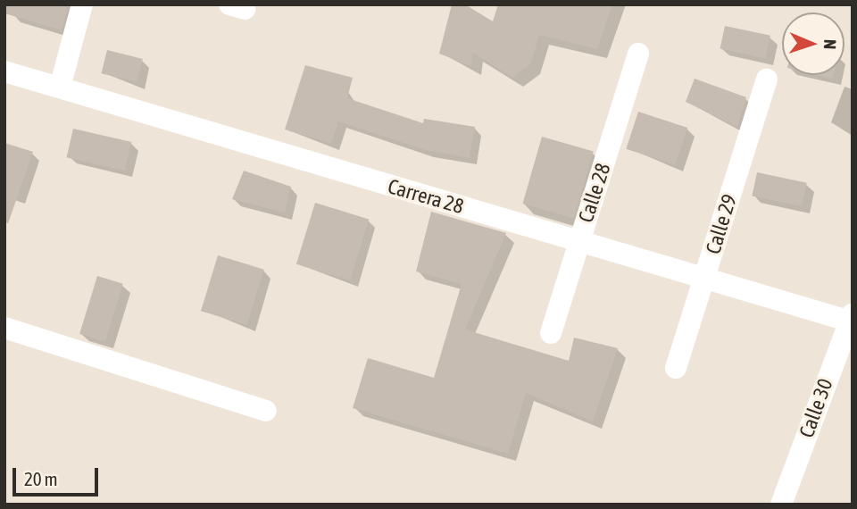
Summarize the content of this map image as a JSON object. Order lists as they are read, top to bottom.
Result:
{
  "streets": {
    "street": [
      "Calle 28",
      "Carrera 28",
      "Calle 29",
      "Calle 30"
    ]
  },
  "crossings": [
    ["Calle 28", "Carrera 28"],
    ["Carrera 28", "Calle 29"],
    ["Carrera 28", "Calle 30"]
  ],
  "scale_bar": "20 m",
  "north": "right"
}
